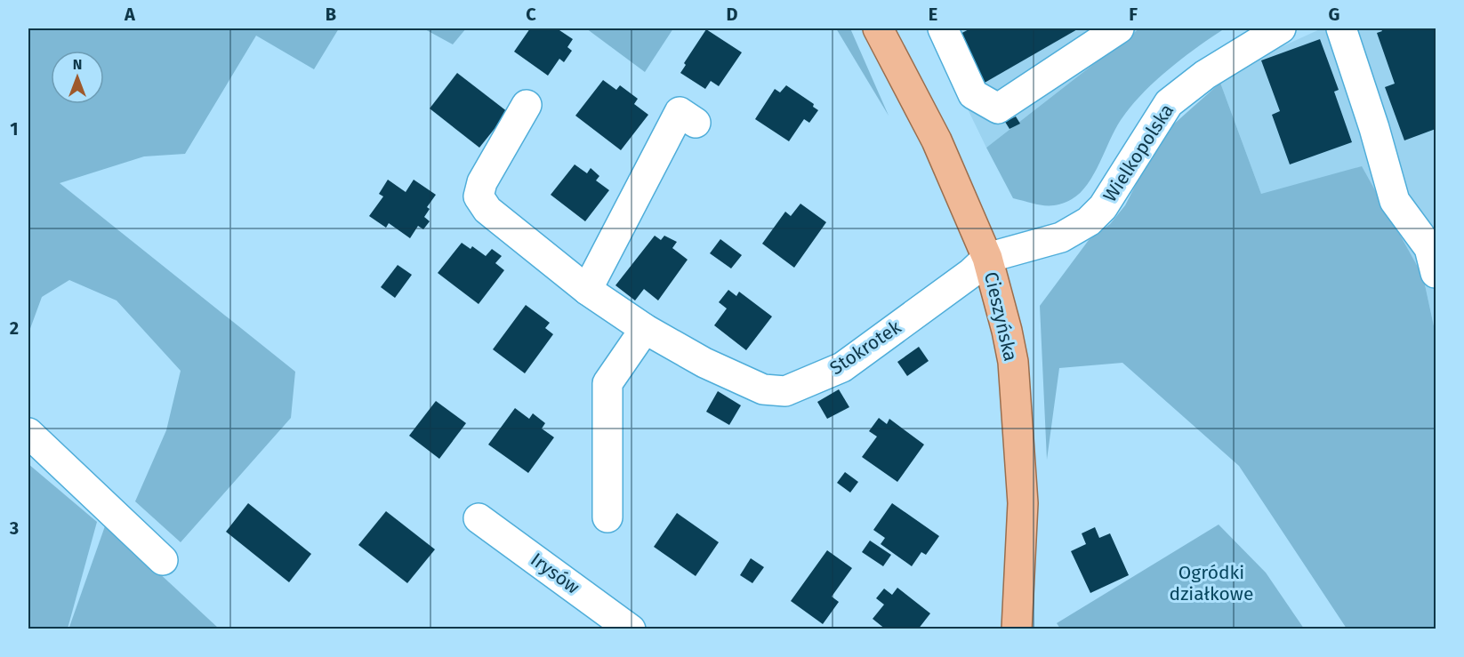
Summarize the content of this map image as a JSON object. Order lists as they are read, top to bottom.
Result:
{
  "streets": {
    "main road": ["Cieszyńska"],
    "street": ["Wielkopolska", "Stokrotek", "Irysów"]
  },
  "crossings": [
    ["Wielkopolska", "Cieszyńska"],
    ["Wielkopolska", "Stokrotek"],
    ["Cieszyńska", "Stokrotek"]
  ],
  "parks": ["Ogródki działkowe"],
  "north": "top",
  "grid": {
    "columns": [
      "A",
      "B",
      "C",
      "D",
      "E",
      "F",
      "G"
    ],
    "rows": ["1", "2", "3"]
  }
}
